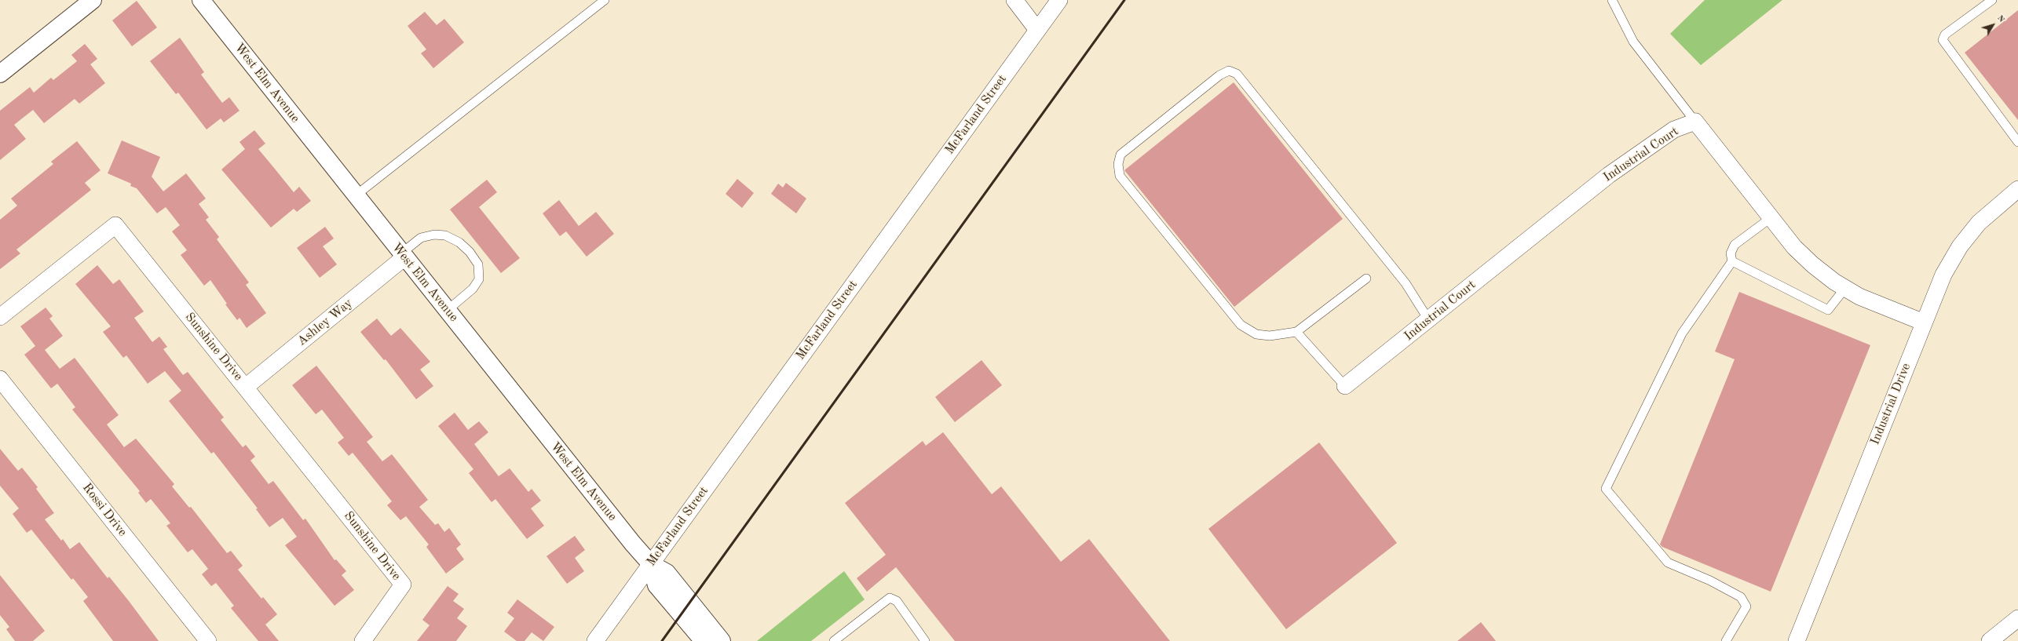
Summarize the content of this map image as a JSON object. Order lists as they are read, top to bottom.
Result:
{
  "streets": {
    "street": [
      "West Elm Avenue",
      "McFarland Street",
      "Industrial Court",
      "Ashley Way",
      "Sunshine Drive",
      "Industrial Drive",
      "Rossi Drive"
    ]
  },
  "crossings": [
    ["West Elm Avenue", "McFarland Street"],
    ["West Elm Avenue", "Ashley Way"],
    ["Ashley Way", "Sunshine Drive"]
  ],
  "north": "top right"
}
